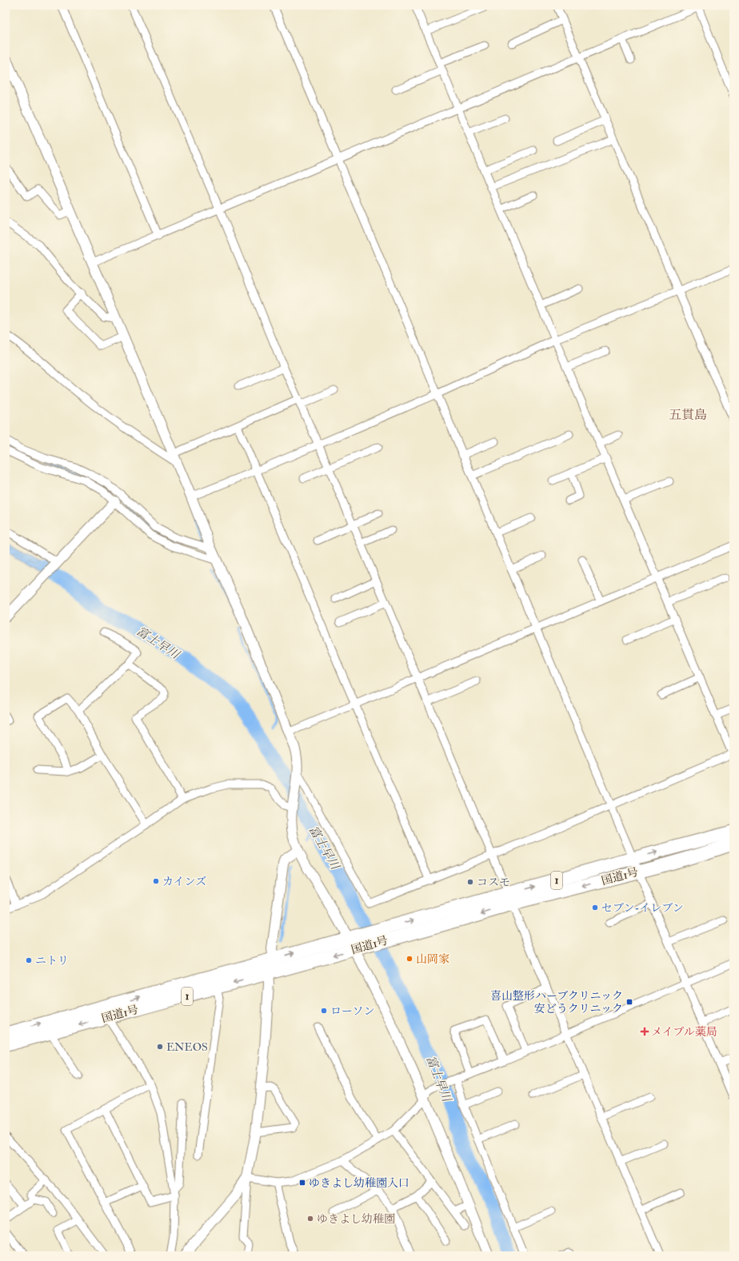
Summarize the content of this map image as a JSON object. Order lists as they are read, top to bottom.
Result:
{
  "streets": {
    "highway": ["国道1号", "1"]
  },
  "districts": ["五貫島"],
  "water": ["富士早川"],
  "places": {
    "other": [
      "カインズ",
      "コスモ",
      "セブン-イレブン",
      "山岡家",
      "ニトリ",
      "ローソン",
      "ENEOS",
      "ゆきよし幼稚園"
    ],
    "transit": ["喜山整形ハーブクリニック 安どうクリニック", "ゆきよし幼稚園入口"],
    "health": ["メイプル薬局"]
  }
}
